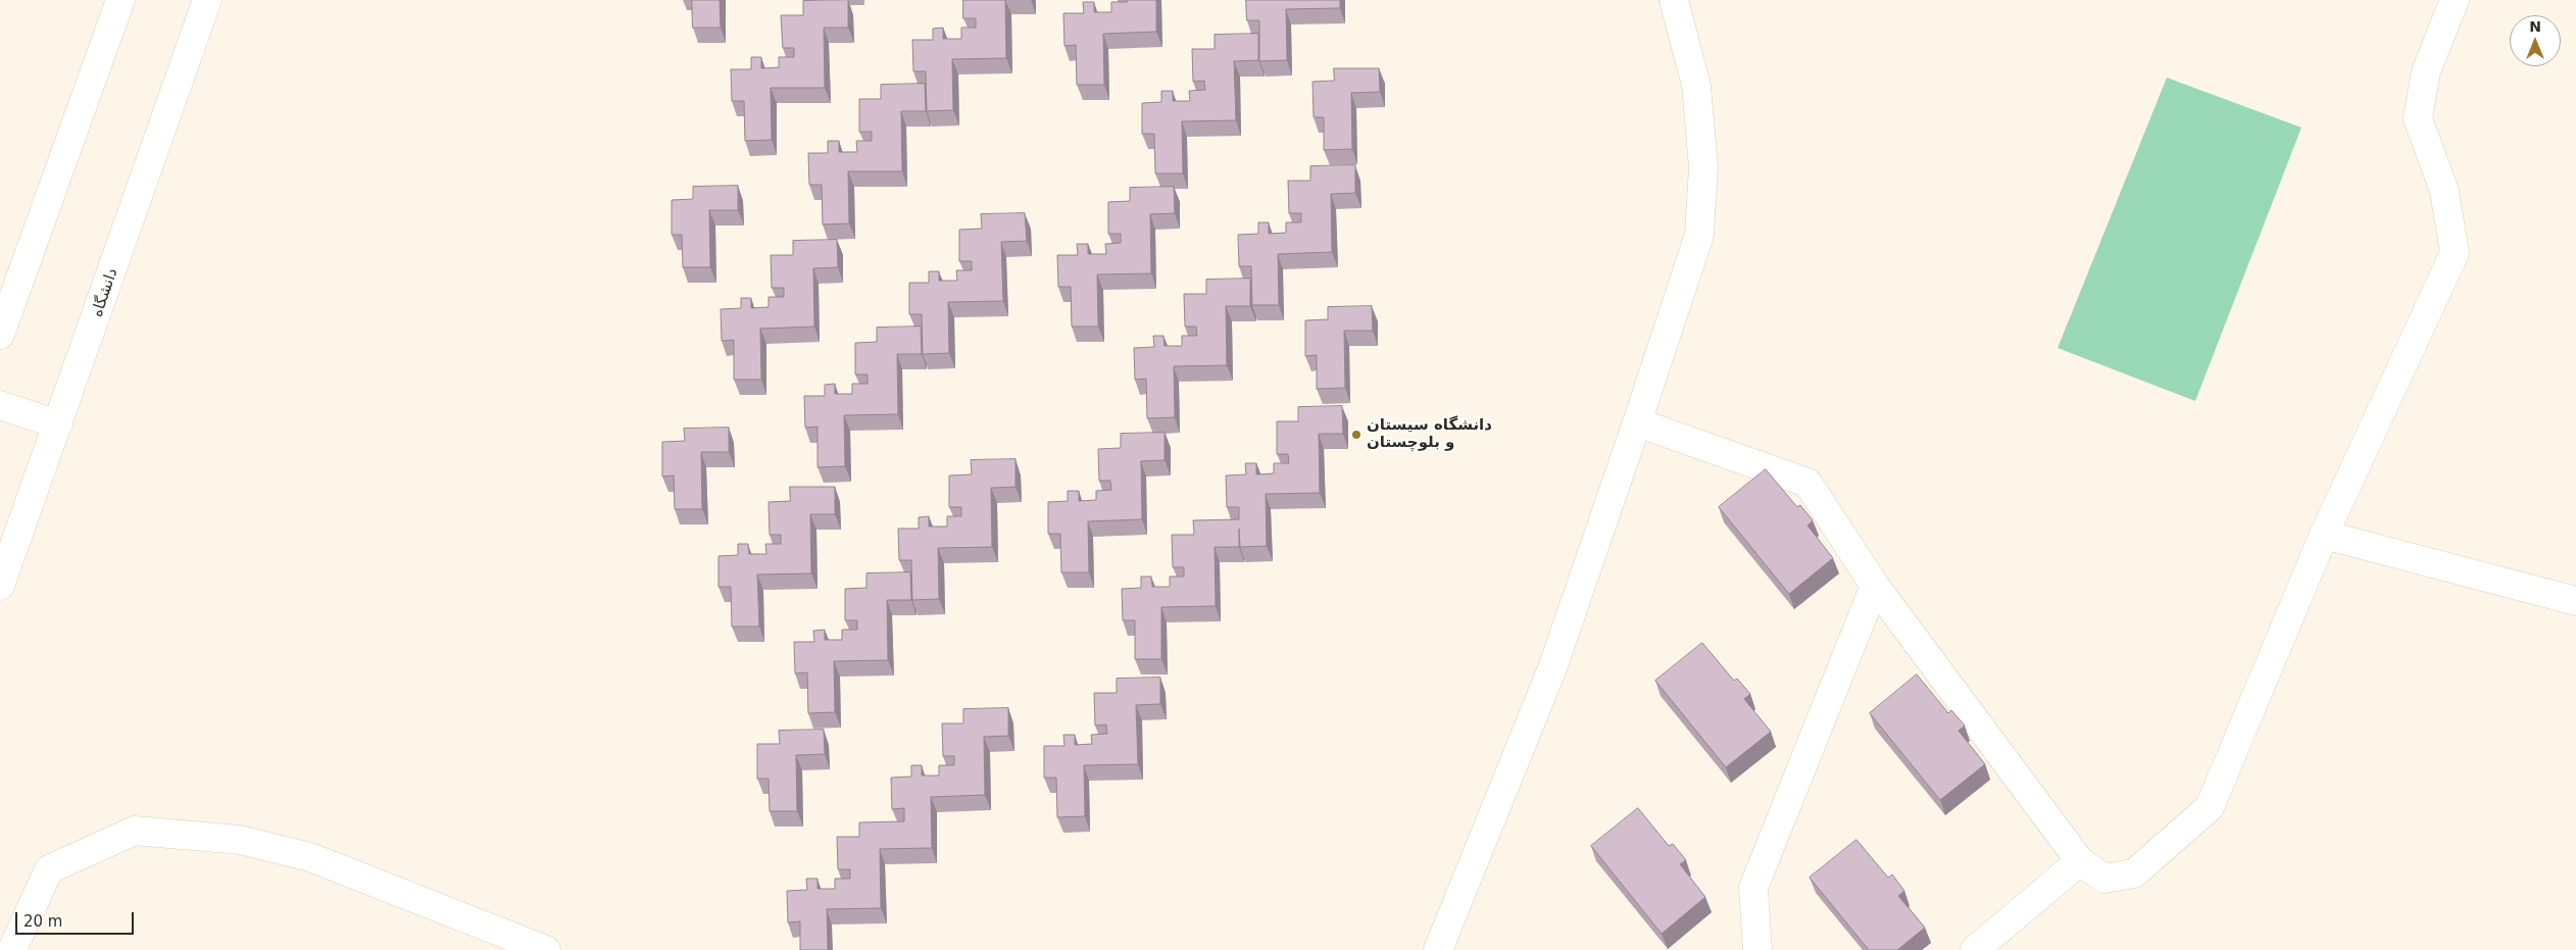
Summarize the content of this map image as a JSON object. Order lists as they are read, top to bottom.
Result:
{
  "streets": {
    "street": ["دانشگاه"]
  },
  "places": ["دانشگاه سیستان و بلوچستان"],
  "scale_bar": "20 m",
  "north": "top"
}
